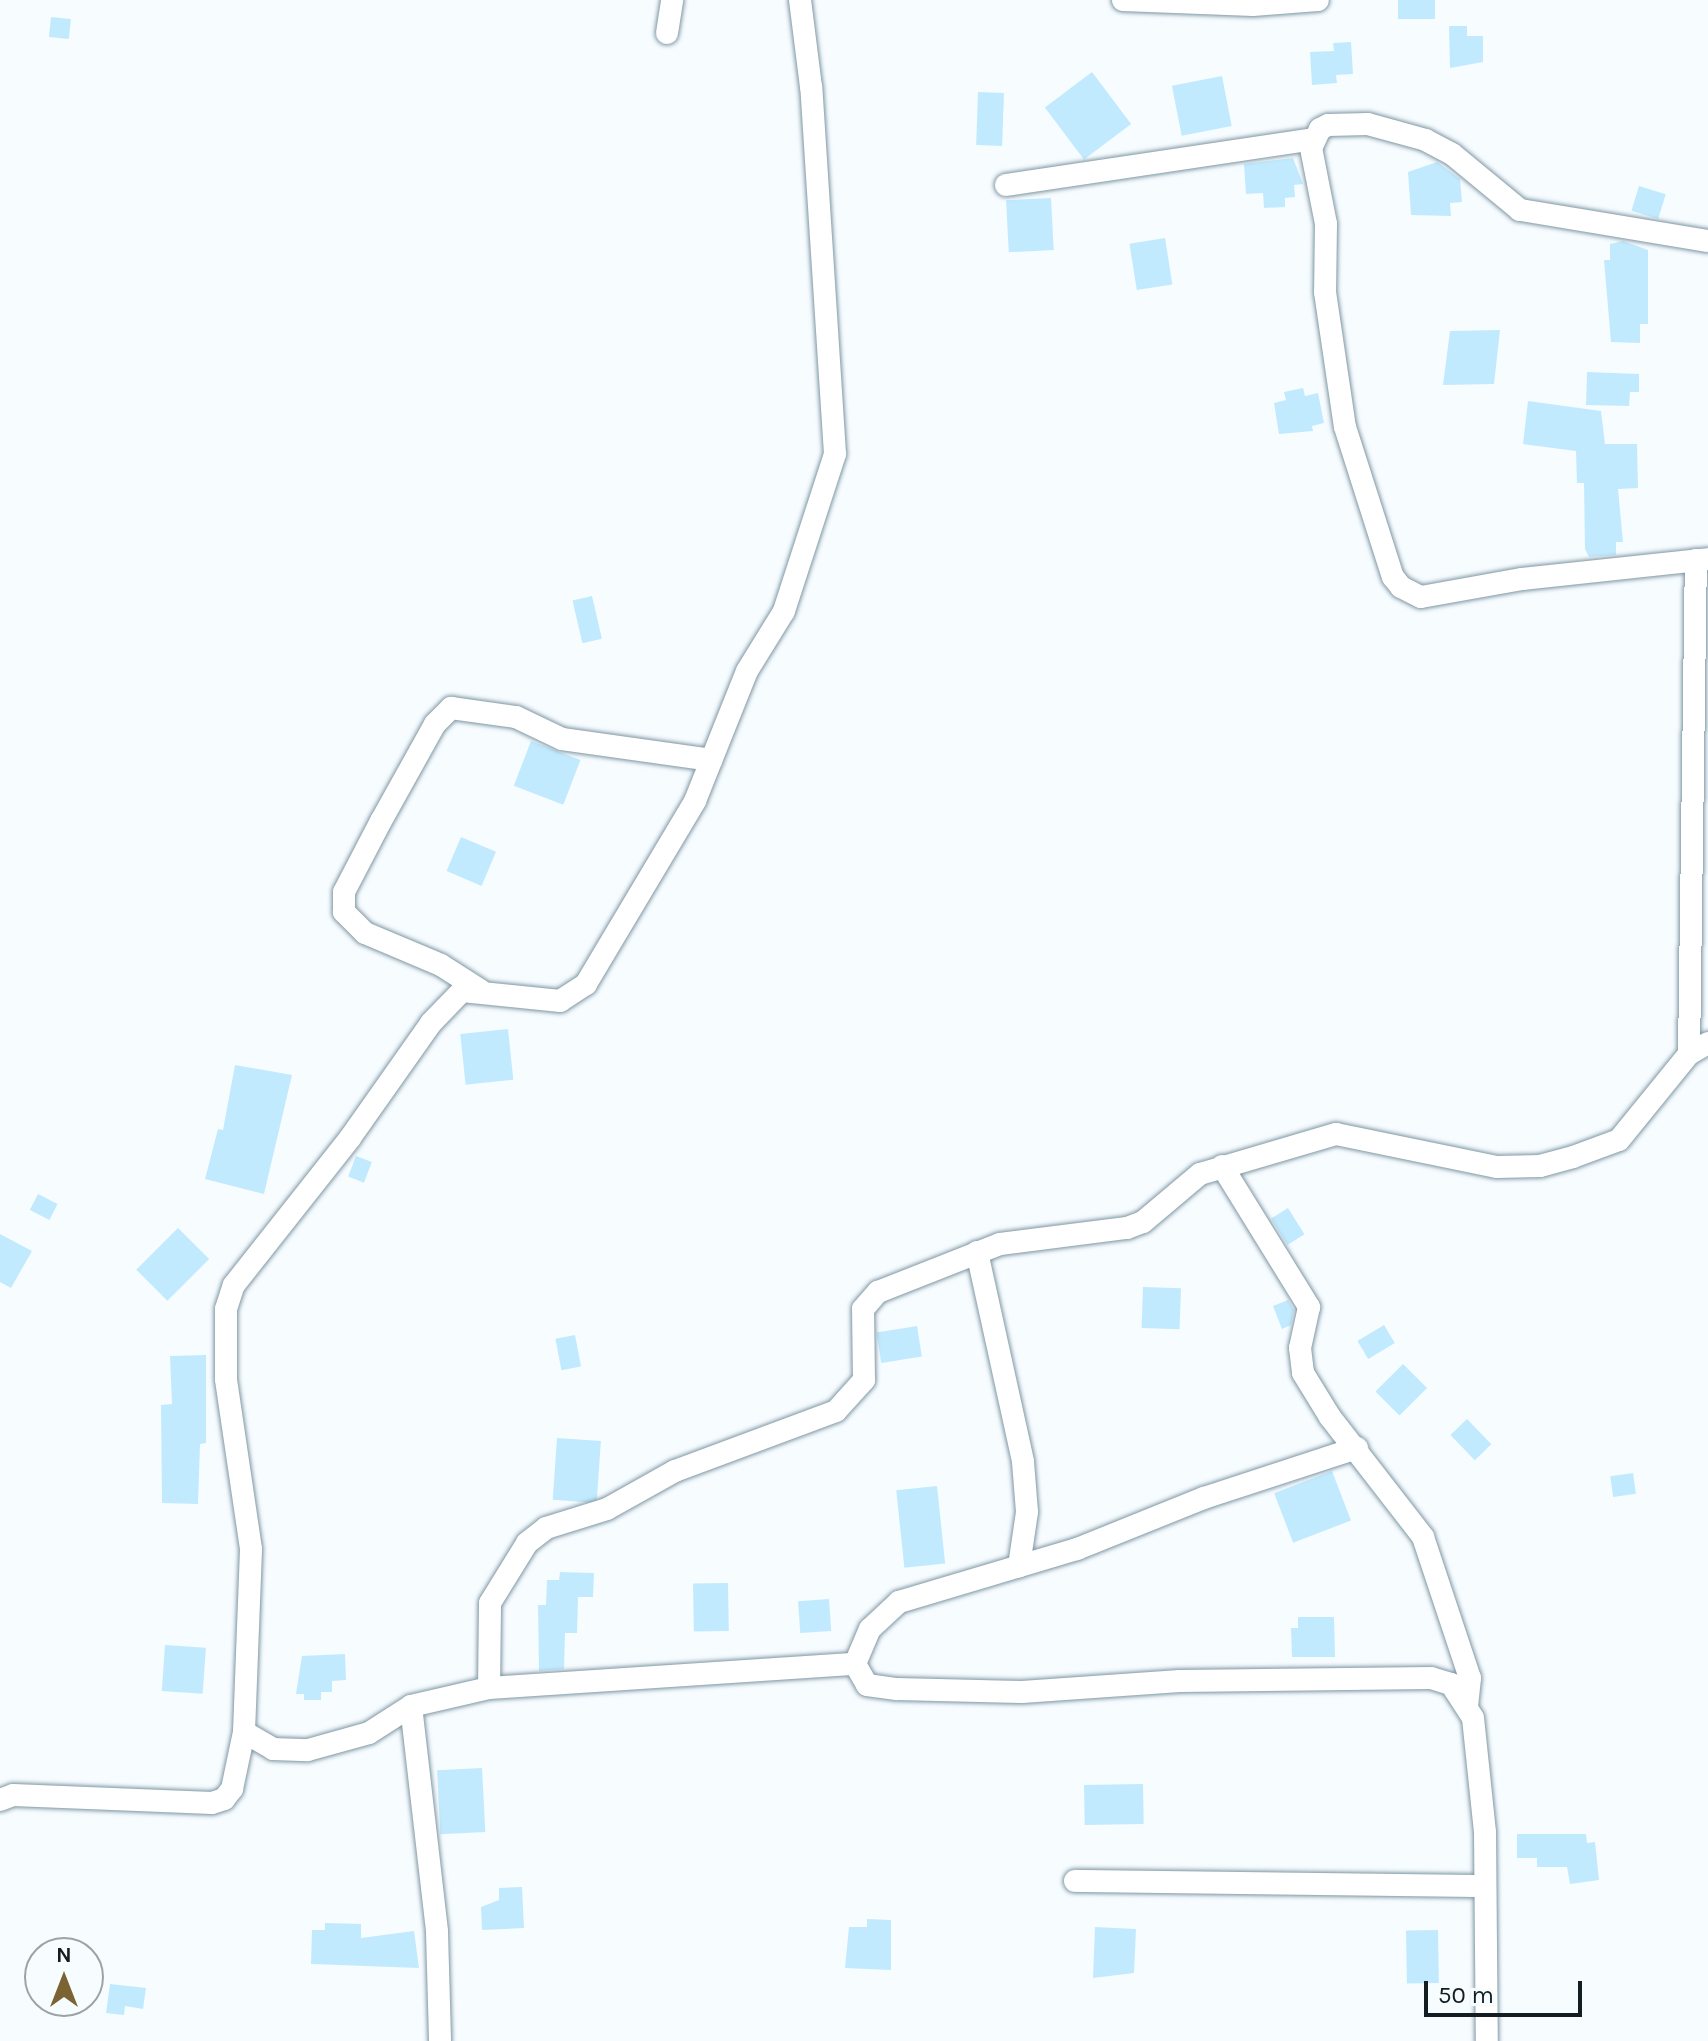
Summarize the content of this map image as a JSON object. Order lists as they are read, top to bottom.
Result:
{
  "scale_bar": "50 m",
  "north": "top"
}
